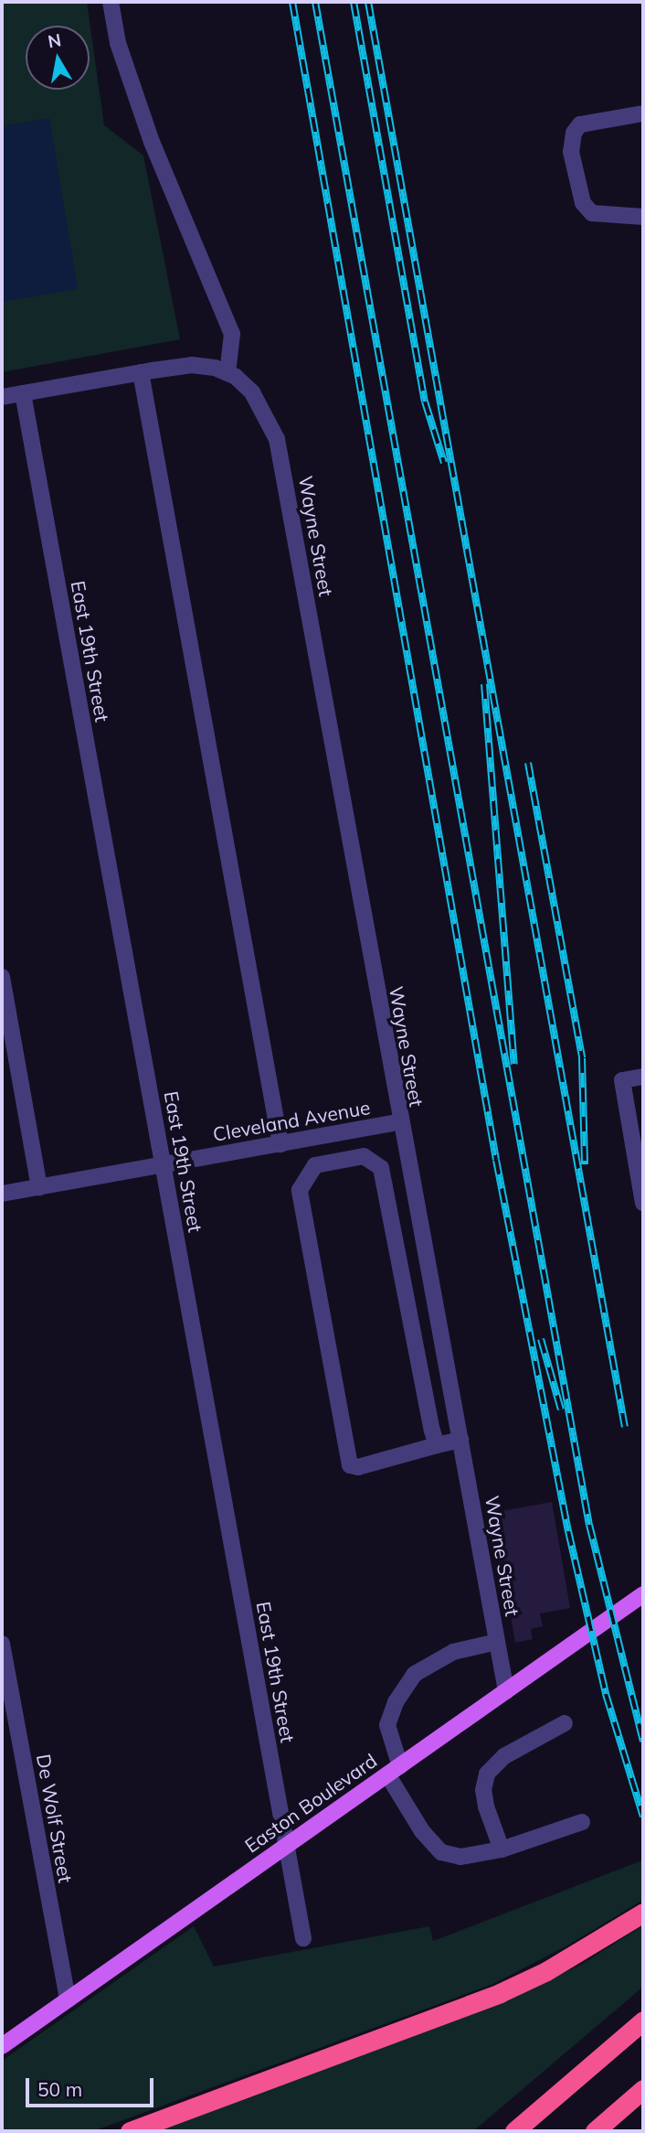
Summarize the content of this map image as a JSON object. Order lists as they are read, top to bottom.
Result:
{
  "streets": {
    "main road": ["Easton Boulevard"],
    "street": [
      "Wayne Street",
      "East 19th Street",
      "Cleveland Avenue",
      "De Wolf Street"
    ]
  },
  "crossings": [
    ["Wayne Street", "Cleveland Avenue"],
    ["Wayne Street", "Easton Boulevard"],
    ["East 19th Street", "Cleveland Avenue"],
    ["East 19th Street", "Easton Boulevard"],
    ["Easton Boulevard", "De Wolf Street"]
  ],
  "scale_bar": "50 m",
  "north": "top"
}
